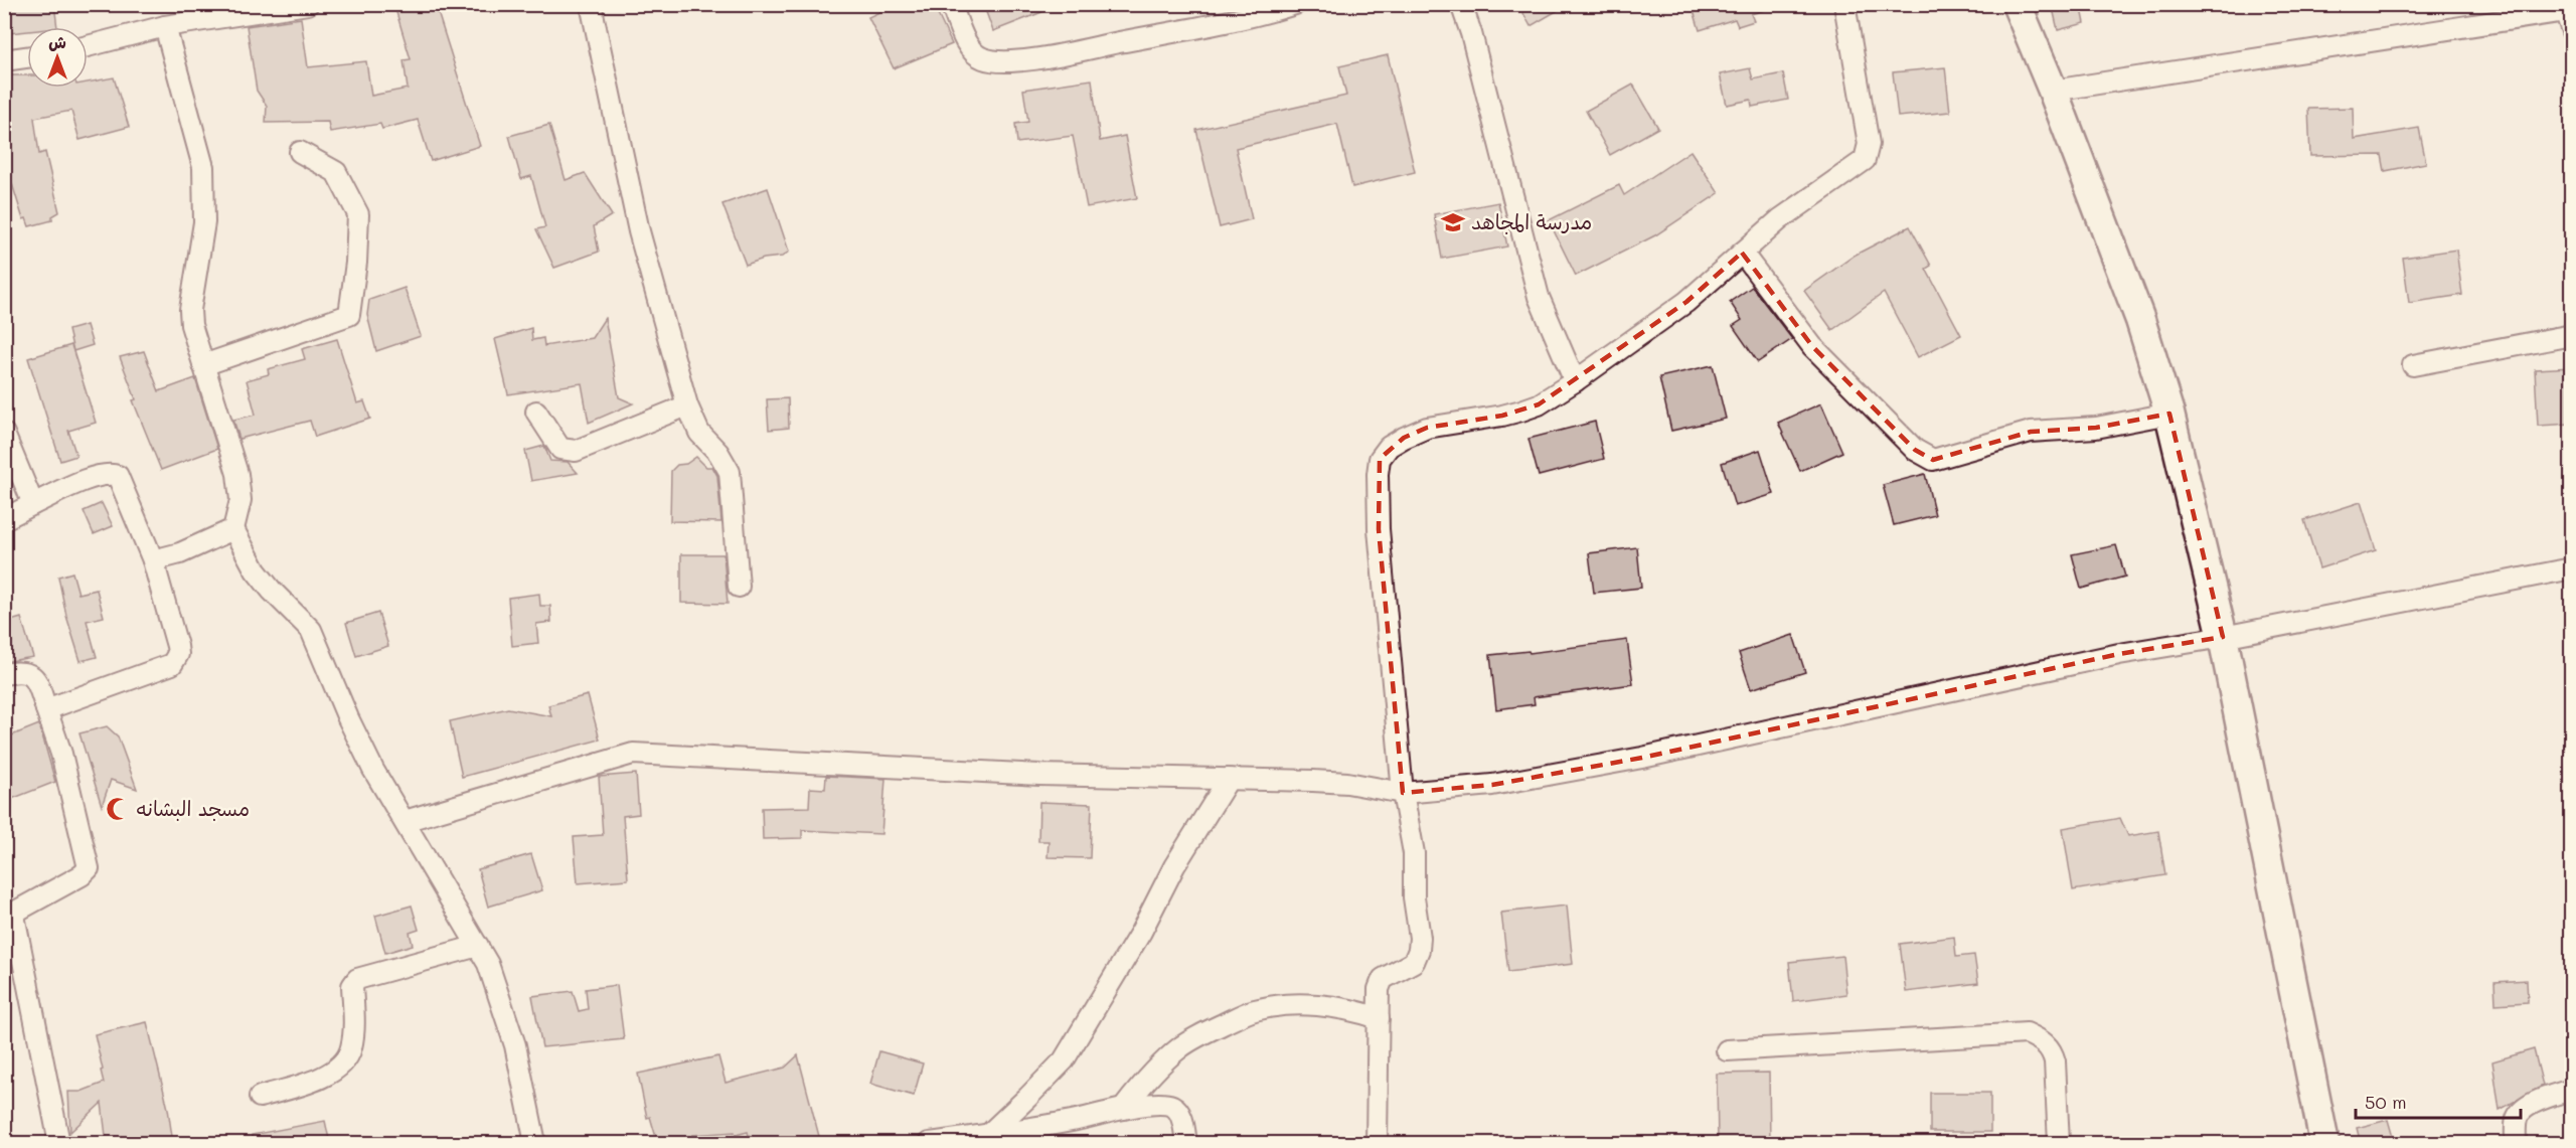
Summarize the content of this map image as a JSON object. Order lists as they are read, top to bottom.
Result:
{
  "places": {
    "school or university": ["مدرسة المجاهد"],
    "mosque": ["مسجد البشانه"]
  },
  "scale_bar": "50 m",
  "north": "top"
}
